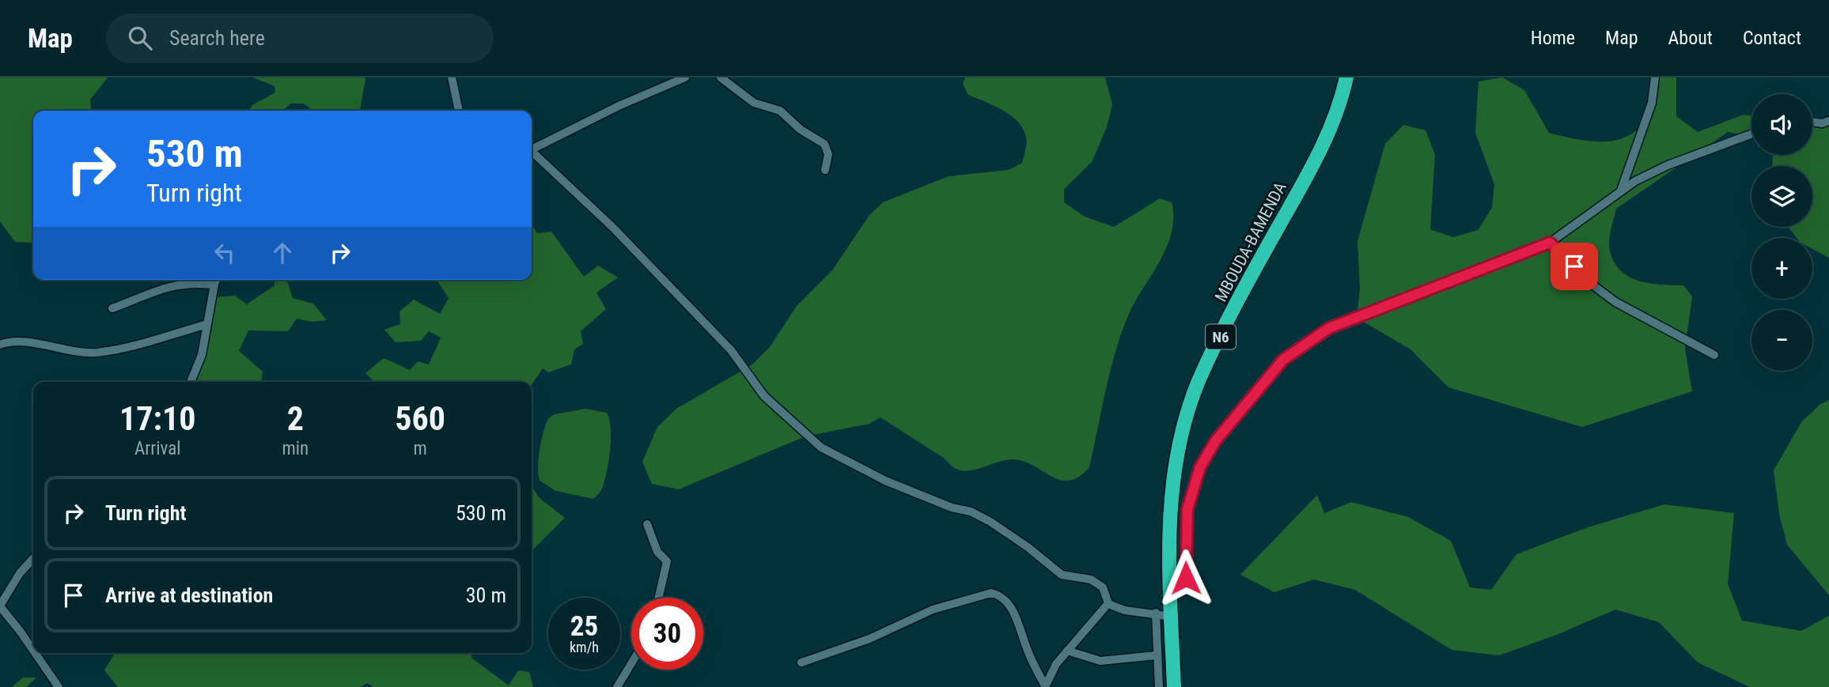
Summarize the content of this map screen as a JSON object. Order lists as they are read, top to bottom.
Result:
{
  "streets": {
    "highway": ["MBOUDA-BAMENDA", "N6"]
  },
  "page": {
    "header": "Map",
    "search": "Search here",
    "nav": [
      "Home",
      "Map",
      "About",
      "Contact"
    ],
    "map_buttons": ["+", "−"],
    "turn": ["530 m", "Turn right"],
    "eta": [
      "17:10",
      "Arrival",
      "2",
      "min",
      "560",
      "m"
    ],
    "list": [
      {
        "name": "Turn right",
        "value": "530 m"
      },
      {
        "name": "Arrive at destination",
        "value": "30 m"
      }
    ],
    "speed": "25 km/h",
    "limit": "30"
  }
}
